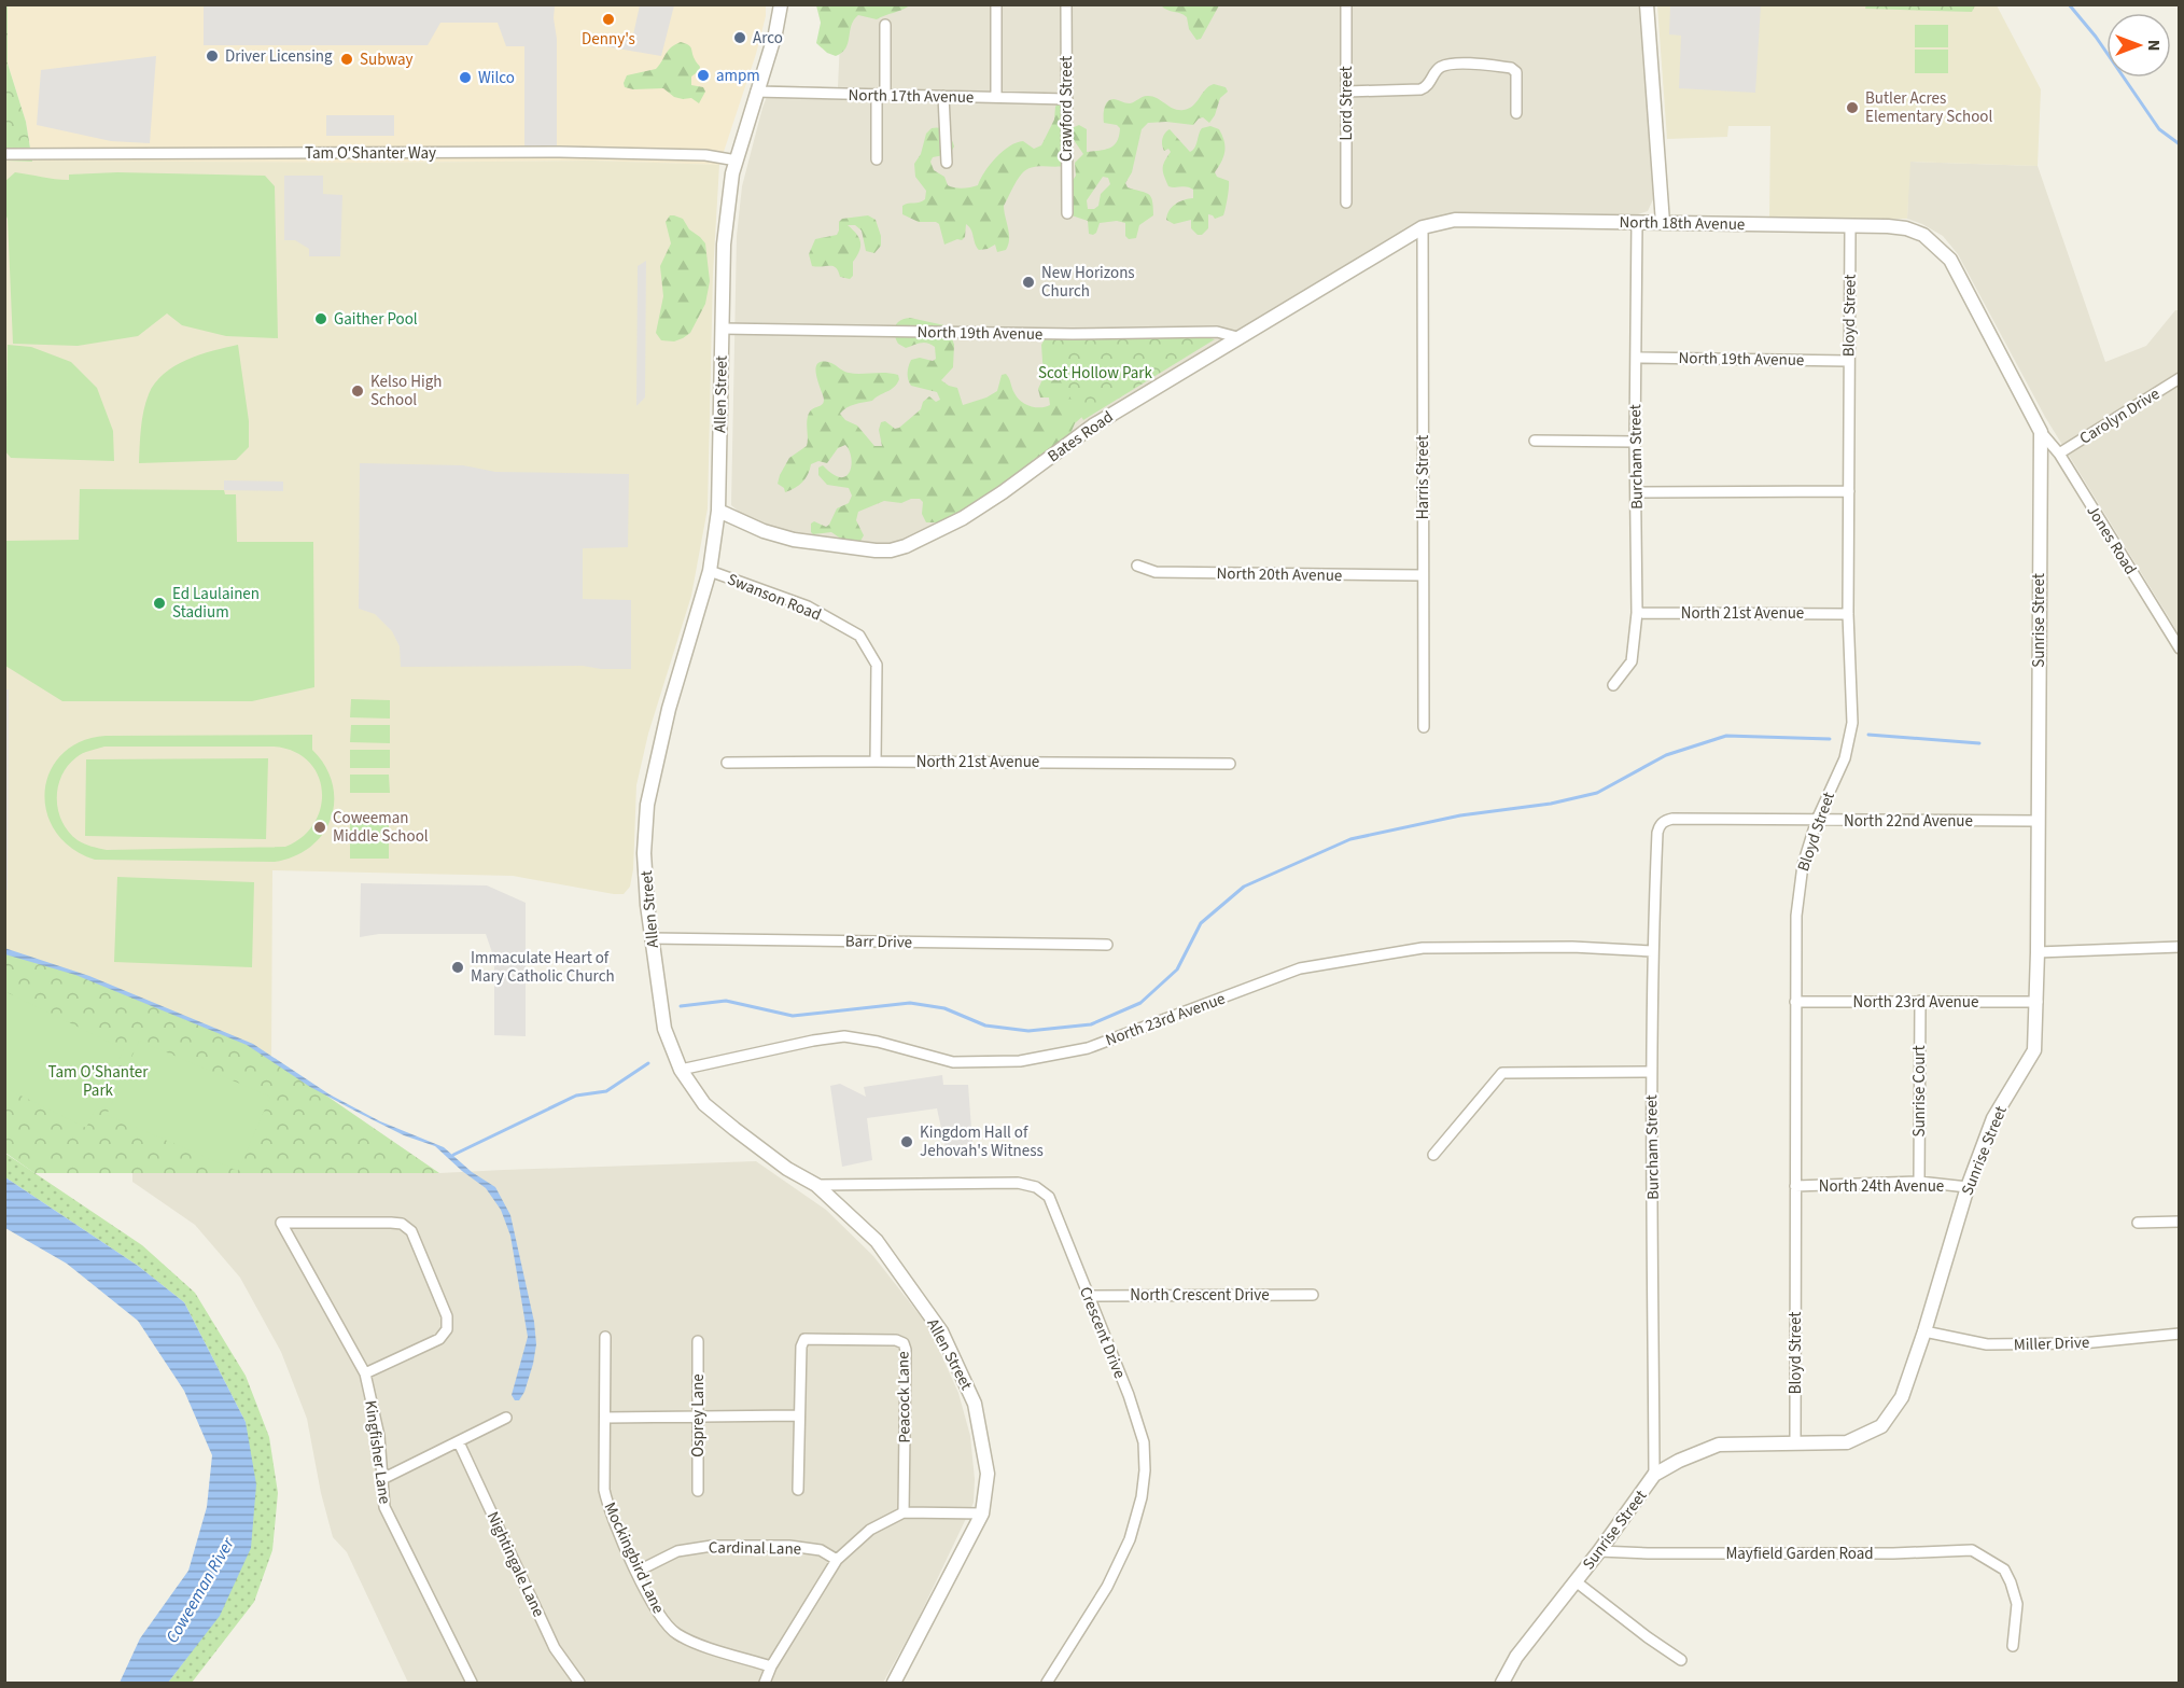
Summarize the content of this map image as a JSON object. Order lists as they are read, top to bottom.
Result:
{
  "streets": {
    "street": [
      "North 17th Avenue",
      "Lord Street",
      "Crawford Street",
      "Tam O'Shanter Way",
      "North 18th Avenue",
      "Bloyd Street",
      "North 19th Avenue",
      "Allen Street",
      "Carolyn Drive",
      "Bates Road",
      "Burcham Street",
      "Harris Street",
      "Jones Road",
      "North 20th Avenue",
      "Swanson Road",
      "North 21st Avenue",
      "Sunrise Street",
      "North 22nd Avenue",
      "Barr Drive",
      "North 23rd Avenue",
      "Sunrise Court",
      "North 24th Avenue",
      "North Crescent Drive",
      "Crescent Drive",
      "Miller Drive",
      "Peacock Lane",
      "Osprey Lane",
      "Kingfisher Lane",
      "Cardinal Lane",
      "Mayfield Garden Road",
      "Mockingbird Lane",
      "Nightingale Lane"
    ]
  },
  "crossings": [
    ["North 17th Avenue", "Crawford Street"],
    ["North 17th Avenue", "Allen Street"],
    ["Tam O'Shanter Way", "Allen Street"],
    ["North 18th Avenue", "Bloyd Street"],
    ["North 18th Avenue", "Bates Road"],
    ["North 18th Avenue", "Burcham Street"],
    ["North 18th Avenue", "Harris Street"],
    ["North 18th Avenue", "Sunrise Street"],
    ["Bloyd Street", "North 19th Avenue"],
    ["Bloyd Street", "North 21st Avenue"],
    ["Bloyd Street", "Sunrise Street"],
    ["Bloyd Street", "North 22nd Avenue"],
    ["Bloyd Street", "North 23rd Avenue"],
    ["Bloyd Street", "North 24th Avenue"],
    ["North 19th Avenue", "Allen Street"],
    ["North 19th Avenue", "Bates Road"],
    ["North 19th Avenue", "Burcham Street"],
    ["Allen Street", "Bates Road"],
    ["Allen Street", "Swanson Road"],
    ["Allen Street", "Barr Drive"],
    ["Allen Street", "North 23rd Avenue"],
    ["Allen Street", "Crescent Drive"],
    ["Carolyn Drive", "Jones Road"],
    ["Bates Road", "Harris Street"],
    ["Burcham Street", "North 21st Avenue"],
    ["Burcham Street", "Sunrise Street"],
    ["Burcham Street", "North 22nd Avenue"],
    ["Burcham Street", "North 23rd Avenue"],
    ["Harris Street", "North 20th Avenue"],
    ["Jones Road", "Sunrise Street"],
    ["Swanson Road", "North 21st Avenue"],
    ["Sunrise Street", "North 22nd Avenue"],
    ["Sunrise Street", "North 23rd Avenue"],
    ["Sunrise Street", "North 24th Avenue"],
    ["Sunrise Street", "Miller Drive"],
    ["Sunrise Street", "Mayfield Garden Road"],
    ["North 23rd Avenue", "Sunrise Court"],
    ["Sunrise Court", "North 24th Avenue"],
    ["North Crescent Drive", "Crescent Drive"],
    ["Cardinal Lane", "Mockingbird Lane"]
  ],
  "water": ["Coweeman River"],
  "parks": ["Scot Hollow Park", "Tam O'Shanter Park"],
  "places": [
    "Denny's",
    "Arco",
    "Driver Licensing",
    "Subway",
    "ampm",
    "Wilco",
    "Butler Acres Elementary School",
    "New Horizons Church",
    "Gaither Pool",
    "Kelso High School",
    "Ed Laulainen Stadium",
    "Coweeman Middle School",
    "Immaculate Heart of Mary Catholic Church",
    "Kingdom Hall of Jehovah's Witness"
  ],
  "north": "right"
}
